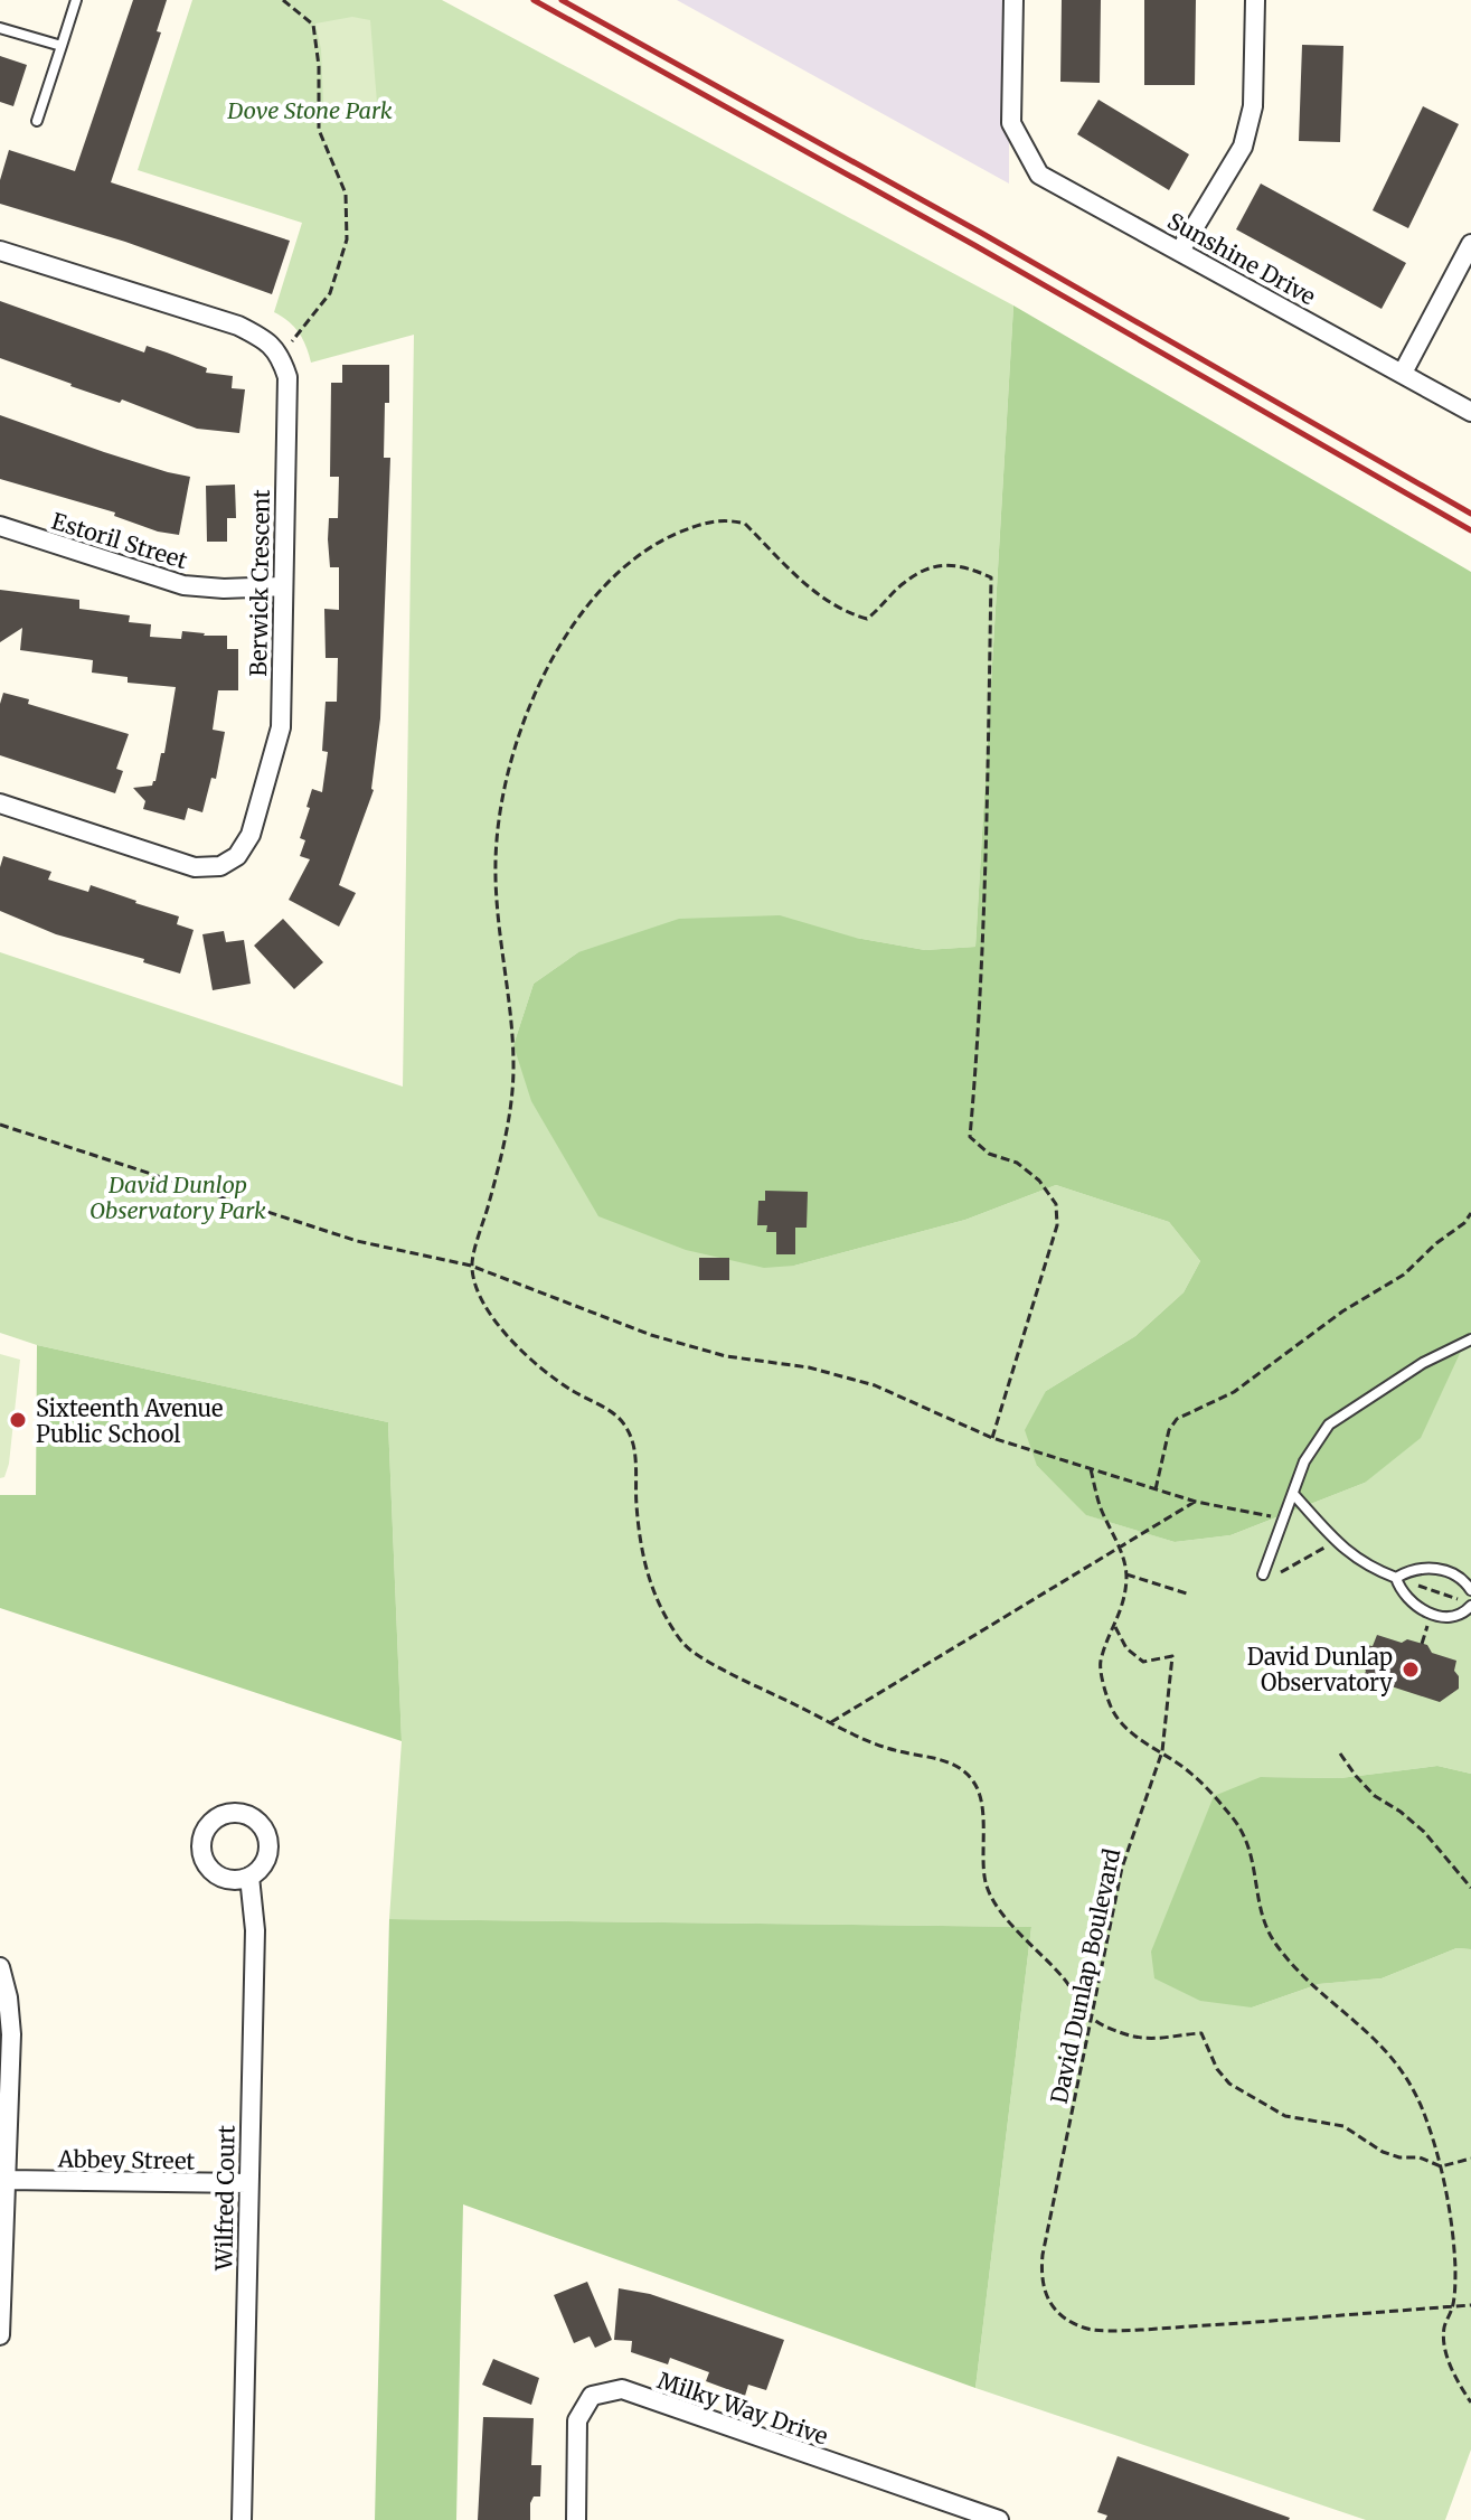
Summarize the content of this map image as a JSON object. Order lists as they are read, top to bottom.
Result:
{
  "streets": {
    "street": [
      "Sunshine Drive",
      "Estoril Street",
      "Berwick Crescent",
      "Abbey Street",
      "Wilfred Court",
      "Milky Way Drive"
    ],
    "path": ["David Dunlap Boulevard"]
  },
  "crossings": [
    ["Estoril Street", "Berwick Crescent"],
    ["Abbey Street", "Wilfred Court"]
  ],
  "parks": ["Dove Stone Park", "David Dunlop Observatory Park"],
  "places": ["Sixteenth Avenue Public School", "David Dunlap Observatory"]
}
